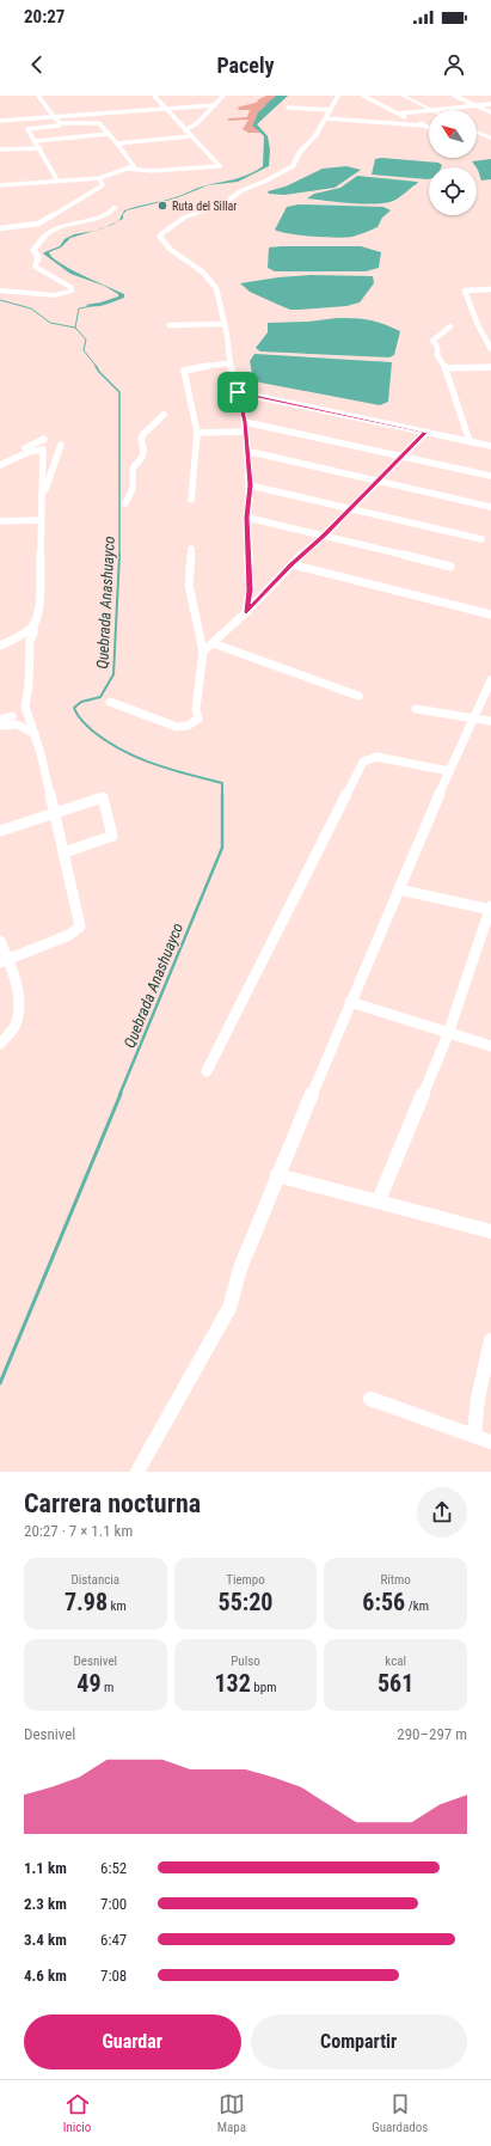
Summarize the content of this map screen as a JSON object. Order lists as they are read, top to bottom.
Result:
{
  "water": ["Quebrada Anashuayco"],
  "places": ["Ruta del Sillar"],
  "north": "top left",
  "page": {
    "status": "20:27",
    "header": "Pacely",
    "heading": ["Carrera nocturna", "20:27 · 7 × 1.1 km"],
    "stats": [
      ["Distancia", "7.98 km"],
      ["Tiempo", "55:20"],
      ["Ritmo", "6:56 /km"],
      ["Desnivel", "49 m"],
      ["Pulso", "132 bpm"],
      ["kcal", "561"]
    ],
    "chart": ["Desnivel", "290–297 m"],
    "list": [
      {
        "name": "1.1 km",
        "note": "6:52"
      },
      {
        "name": "2.3 km",
        "note": "7:00"
      },
      {
        "name": "3.4 km",
        "note": "6:47"
      },
      {
        "name": "4.6 km",
        "note": "7:08"
      }
    ],
    "buttons": ["Guardar", "Compartir"],
    "tabs": ["Inicio", "Mapa", "Guardados"]
  }
}
